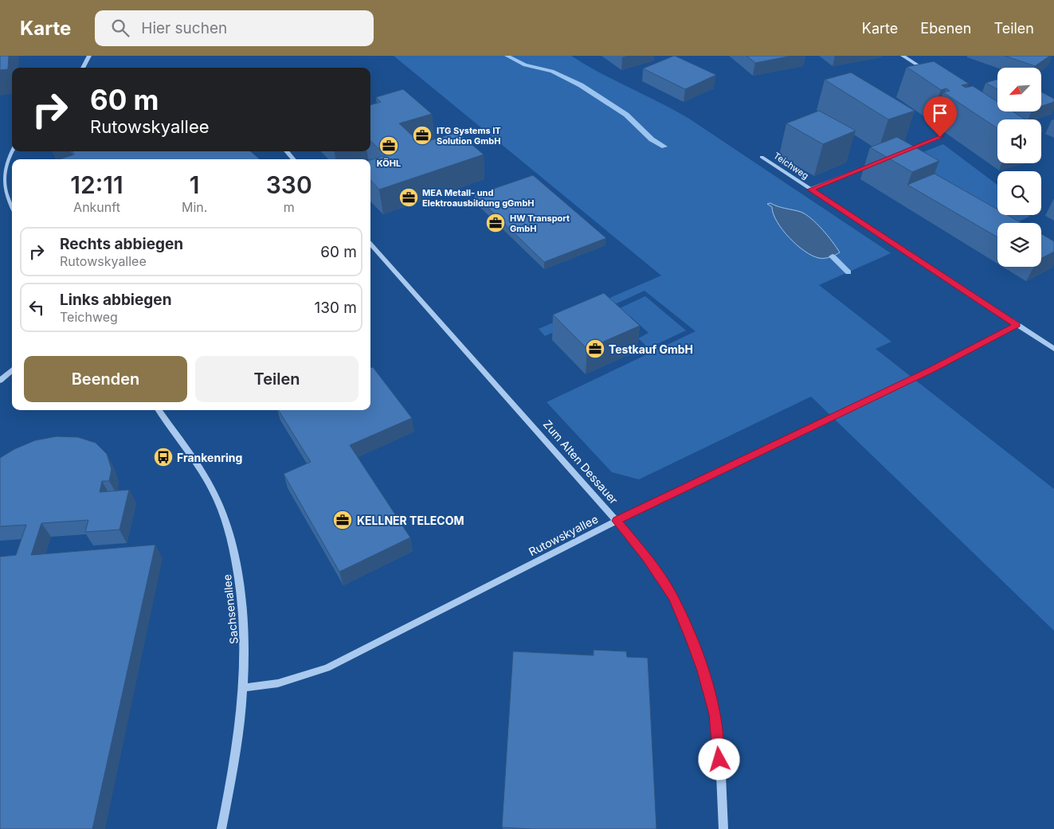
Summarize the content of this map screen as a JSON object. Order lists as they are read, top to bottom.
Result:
{
  "streets": {
    "street": [
      "Teichweg",
      "Zum Alten Dessauer",
      "Rutowskyallee",
      "Sachsenallee"
    ]
  },
  "crossings": [
    ["Teichweg", "Rutowskyallee"],
    ["Zum Alten Dessauer", "Rutowskyallee"],
    ["Rutowskyallee", "Sachsenallee"]
  ],
  "places": {
    "office": [
      "ITG Systems IT Solution GmbH",
      "KÖHL",
      "MEA Metall- und Elektroausbildung gGmbH",
      "HW Transport GmbH",
      "Testkauf GmbH",
      "KELLNER TELECOM"
    ],
    "bus stop": ["Frankenring"]
  },
  "north": "bottom left",
  "page": {
    "header": "Karte",
    "search": "Hier suchen",
    "nav": ["Karte", "Ebenen", "Teilen"],
    "turn": ["60 m", "Rutowskyallee"],
    "eta": [
      "12:11",
      "Ankunft",
      "1",
      "Min.",
      "330",
      "m"
    ],
    "list": [
      {
        "name": "Rechts abbiegen",
        "note": "Rutowskyallee",
        "value": "60 m"
      },
      {
        "name": "Links abbiegen",
        "note": "Teichweg",
        "value": "130 m"
      }
    ],
    "buttons": ["Beenden", "Teilen"]
  }
}
